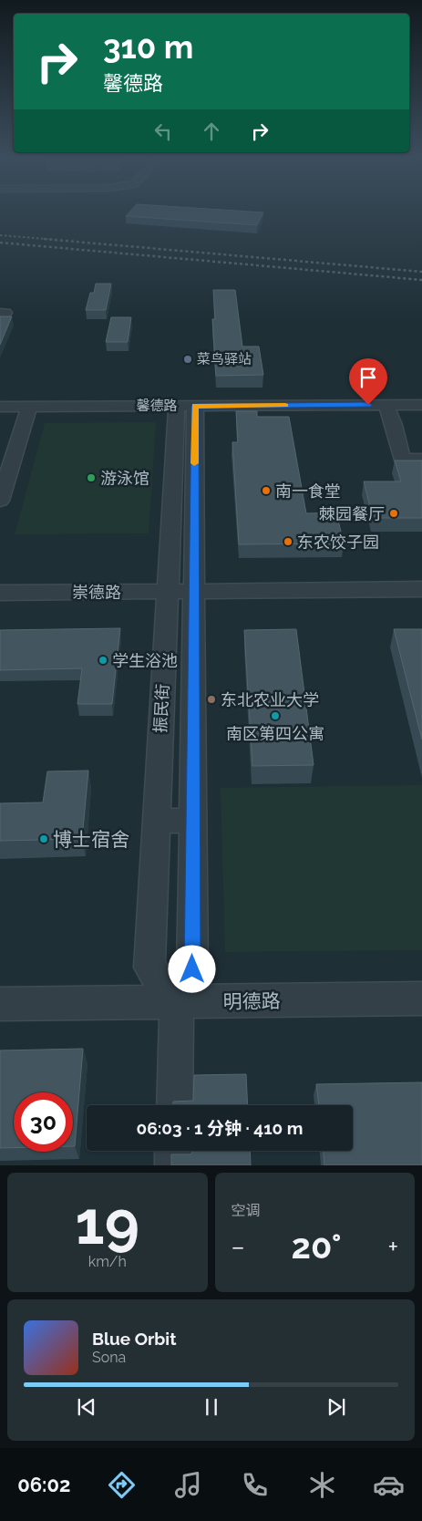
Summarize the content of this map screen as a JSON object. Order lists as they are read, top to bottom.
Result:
{
  "streets": {
    "street": [
      "馨德路",
      "崇德路",
      "振民街",
      "明德路"
    ]
  },
  "crossings": [
    ["馨德路", "振民街"],
    ["崇德路", "振民街"],
    ["振民街", "明德路"]
  ],
  "places": [
    "菜鸟驿站",
    "游泳馆",
    "南一食堂",
    "棘园餐厅",
    "东农饺子园",
    "学生浴池",
    "东北农业大学",
    "南区第四公寓",
    "博士宿舍"
  ],
  "page": {
    "turn": ["310 m", "馨德路"],
    "limit": "30",
    "trip": "06:03 · 1 分钟 · 410 m",
    "tile": [
      ["19", "km/h"],
      "空调"
    ],
    "heat": ["−", "20°", "+"],
    "song": ["Blue Orbit", "Sona"],
    "tabs": "06:02"
  }
}
